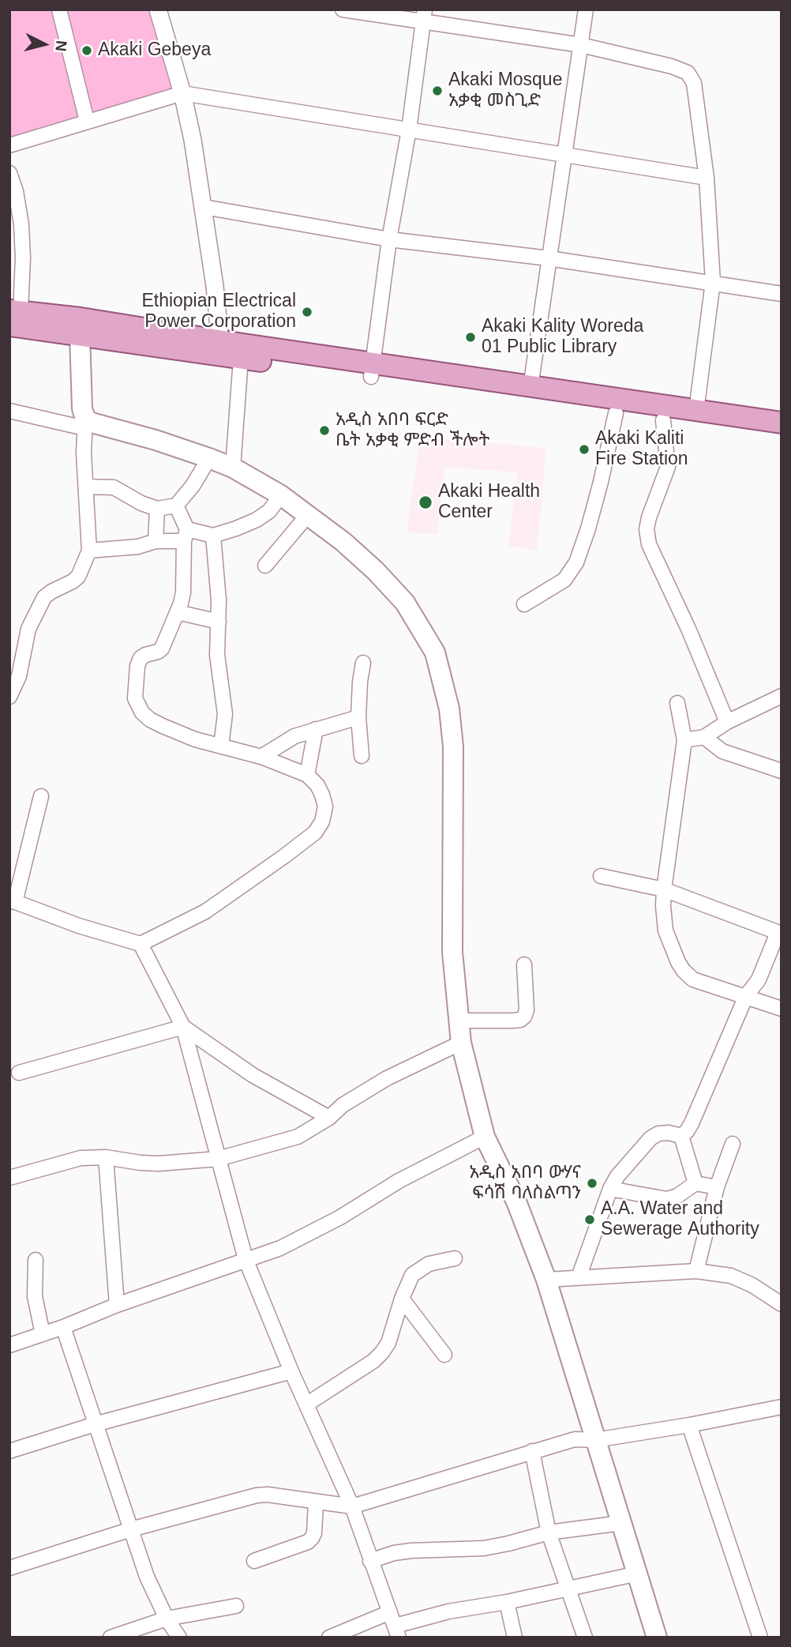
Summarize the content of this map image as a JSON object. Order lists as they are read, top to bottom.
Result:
{
  "places": [
    "Akaki Gebeya",
    "Akaki Mosque አቃቂ መስጊድ",
    "Ethiopian Electrical Power Corporation",
    "Akaki Kality Woreda 01 Public Library",
    "አዲስ አበባ ፍርድ ቤት አቃቂ ምድብ ችሎት",
    "Akaki Kaliti Fire Station",
    "Akaki Health Center",
    "አዲስ አበባ ውሃና ፍሳሽ ባለስልጣን",
    "A.A. Water and Sewerage Authority"
  ],
  "north": "right"
}
